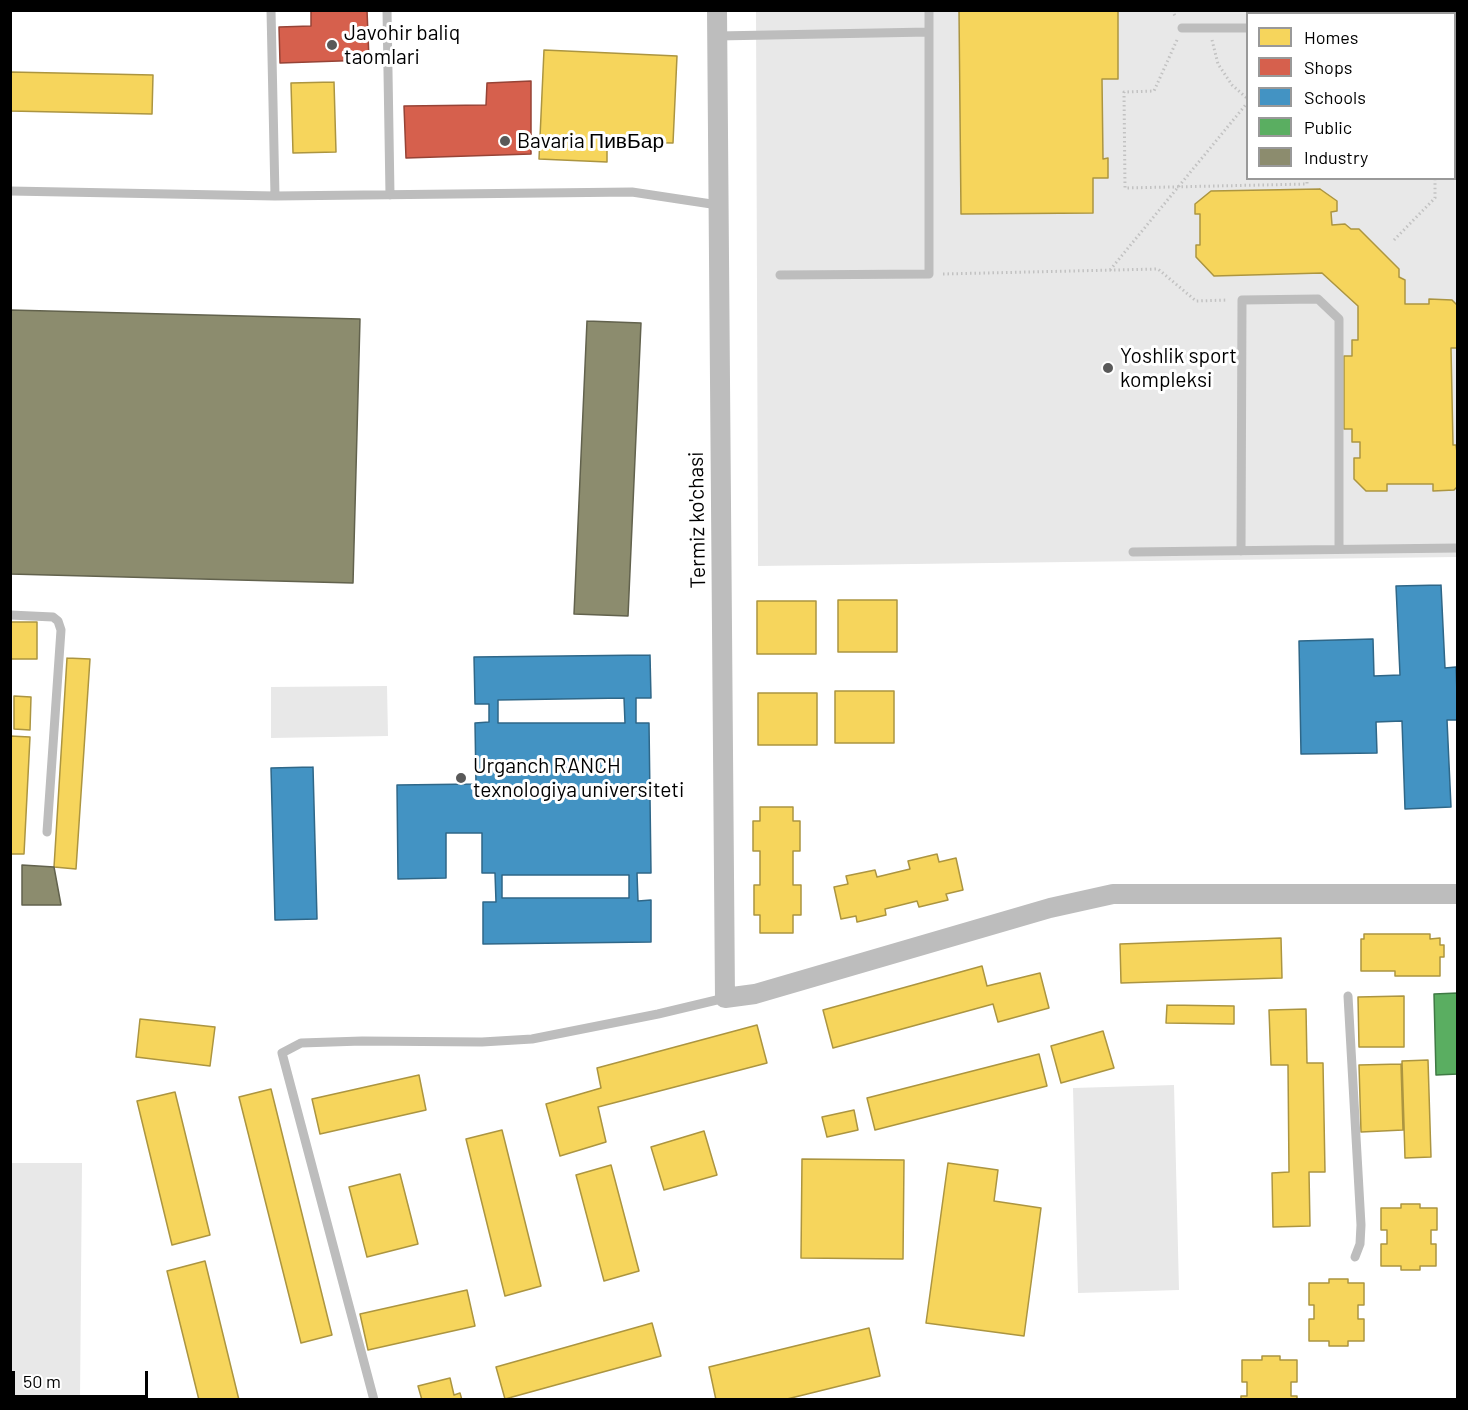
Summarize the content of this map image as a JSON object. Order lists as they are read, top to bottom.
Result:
{
  "streets": {
    "street": ["Termiz ko'chasi"]
  },
  "places": [
    "Javohir baliq taomlari",
    "Bavaria ПивБар",
    "Yoshlik sport kompleksi",
    "Urganch RANCH texnologiya universiteti"
  ],
  "legend": [
    "Homes",
    "Shops",
    "Schools",
    "Public",
    "Industry"
  ],
  "scale_bar": "50 m"
}
